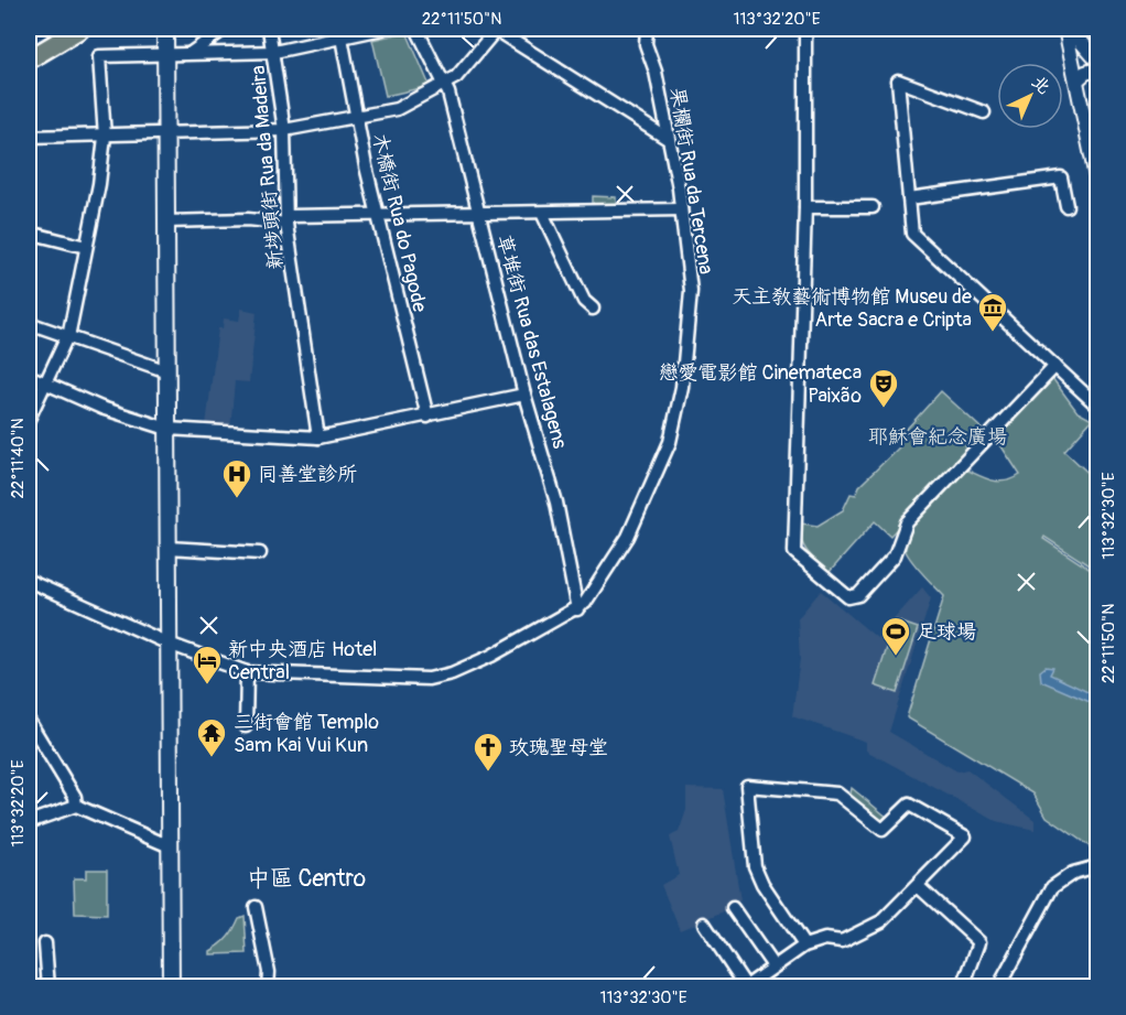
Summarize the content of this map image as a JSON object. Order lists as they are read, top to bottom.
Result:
{
  "streets": {
    "street": [
      "新埗頭街 Rua da Madeira",
      "果欄街 Rua da Tercena",
      "木橋街 Rua do Pagode",
      "草堆街 Rua das Estalagens"
    ]
  },
  "crossings": [
    ["果欄街 Rua da Tercena", "草堆街 Rua das Estalagens"]
  ],
  "districts": ["中區 Centro"],
  "parks": ["耶穌會紀念廣場"],
  "places": {
    "museum": ["天主教藝術博物館 Museu de Arte Sacra e Cripta"],
    "theatre": ["戀愛電影館 Cinemateca Paixão"],
    "hospital": ["同善堂診所"],
    "sports": ["足球場"],
    "hotel": ["新中央酒店 Hotel Central"],
    "temple": ["三街會館 Templo Sam Kai Vui Kun"],
    "church": ["玫瑰聖母堂"]
  },
  "north": "top right",
  "coordinates": [
    "22°11'50\"N",
    "113°32'20\"E",
    "22°11'40\"N",
    "113°32'30\"E"
  ]
}
